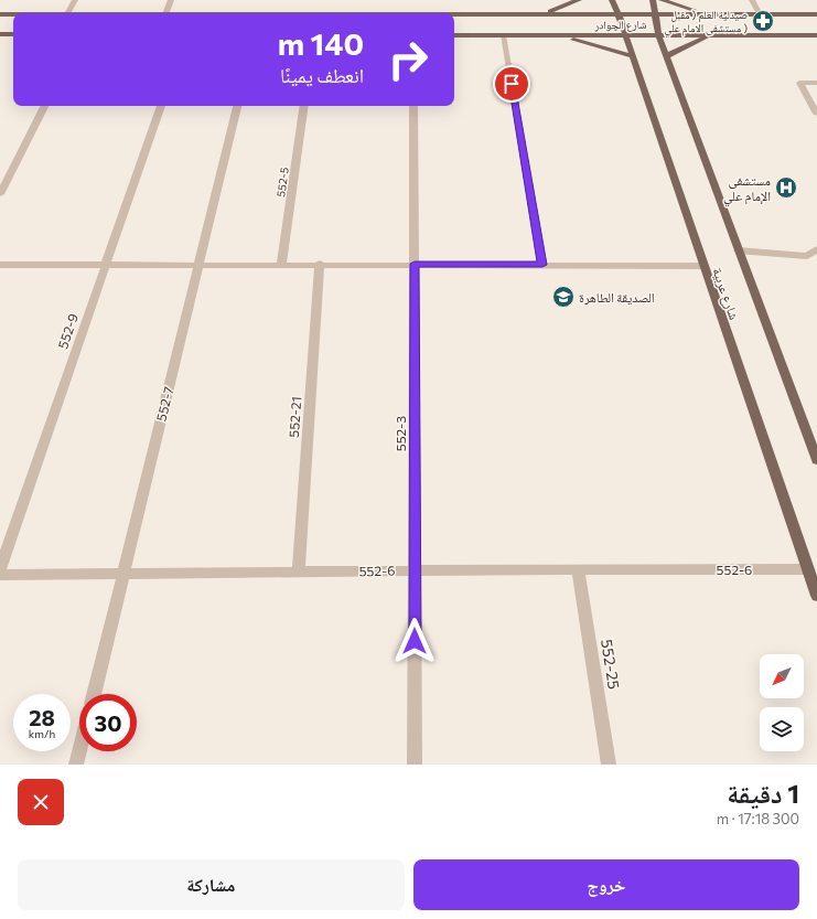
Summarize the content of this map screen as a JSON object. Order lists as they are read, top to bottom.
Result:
{
  "streets": {
    "main road": ["شارع الچوادر", "شارع عربية"],
    "street": [
      "552-5",
      "552-9",
      "552-7",
      "552-21",
      "552-3",
      "552-6",
      "552-25"
    ]
  },
  "crossings": [
    ["شارع الچوادر", "شارع عربية"],
    ["شارع عربية", "552-6"],
    ["552-7", "552-6"],
    ["552-21", "552-6"],
    ["552-3", "552-6"],
    ["552-6", "552-25"]
  ],
  "places": {
    "pharmacy": ["صيدلية العلم ( مقبل مستشفى الامام علي )"],
    "hospital": ["مستشفى الإمام علي"],
    "school or university": ["الصديقة الطاهرة"]
  },
  "north": "bottom left",
  "page": {
    "turn": ["140 m", "انعطف يمينًا"],
    "speed": "28 km/h",
    "limit": "30",
    "heading": ["1 دقيقة", "300 m · 17:18"],
    "buttons": ["خروج", "مشاركة"]
  }
}
